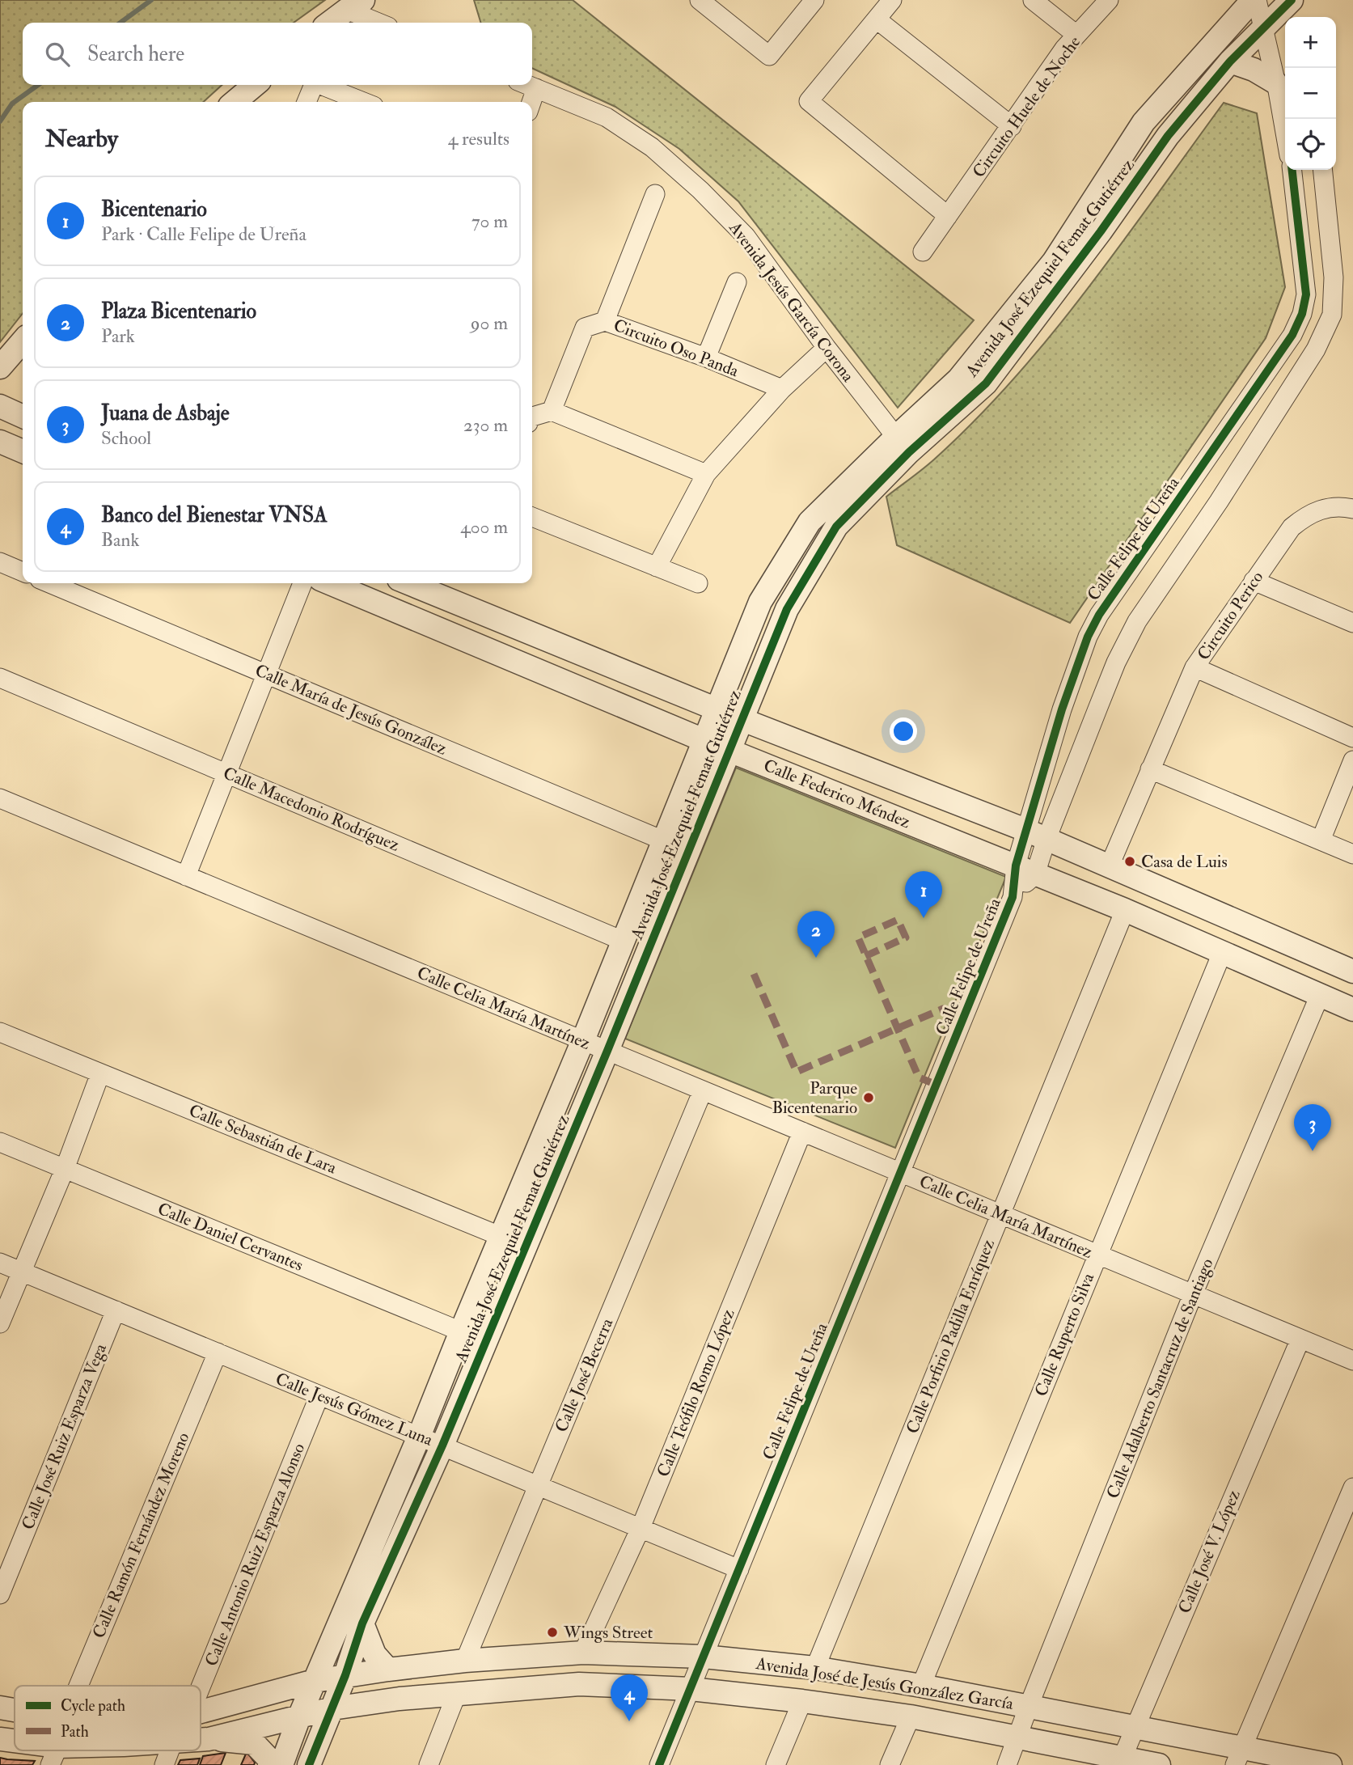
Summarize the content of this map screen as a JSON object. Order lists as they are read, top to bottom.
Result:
{
  "streets": {
    "street": [
      "Circuito Huele de Noche",
      "Avenida José Ezequiel Femat Gutiérrez",
      "Avenida Jesús García Corona",
      "Circuito Oso Panda",
      "Calle Felipe de Ureña",
      "Circuito Perico",
      "Calle María de Jesús González",
      "Calle Federico Méndez",
      "Calle Macedonio Rodríguez",
      "Calle Celia María Martínez",
      "Calle Sebastián de Lara",
      "Calle Daniel Cervantes",
      "Calle Ruperto Silva",
      "Calle Porfirio Padilla Enríquez",
      "Calle José Becerra",
      "Calle Adalberto Santacruz de Santiago",
      "Calle Teófilo Romo López",
      "Calle Jesús Gómez Luna",
      "Calle José Ruiz Esparza Vega",
      "Calle Ramón Fernández Moreno",
      "Calle José V. López",
      "Calle Antonio Ruiz Esparza Alonso",
      "Avenida José de Jesús González García"
    ]
  },
  "crossings": [
    ["Avenida José Ezequiel Femat Gutiérrez", "Avenida Jesús García Corona"],
    ["Avenida José Ezequiel Femat Gutiérrez", "Calle María de Jesús González"],
    ["Avenida José Ezequiel Femat Gutiérrez", "Calle Federico Méndez"],
    ["Avenida José Ezequiel Femat Gutiérrez", "Calle Macedonio Rodríguez"],
    ["Avenida José Ezequiel Femat Gutiérrez", "Calle Celia María Martínez"],
    ["Avenida José Ezequiel Femat Gutiérrez", "Calle Sebastián de Lara"],
    ["Avenida José Ezequiel Femat Gutiérrez", "Calle Daniel Cervantes"],
    ["Avenida José Ezequiel Femat Gutiérrez", "Calle Jesús Gómez Luna"],
    ["Avenida José Ezequiel Femat Gutiérrez", "Avenida José de Jesús González García"],
    ["Calle Felipe de Ureña", "Calle Federico Méndez"],
    ["Calle Felipe de Ureña", "Calle Celia María Martínez"],
    ["Calle Felipe de Ureña", "Calle Jesús Gómez Luna"],
    ["Calle Felipe de Ureña", "Avenida José de Jesús González García"],
    ["Circuito Perico", "Calle Federico Méndez"],
    ["Calle Federico Méndez", "Calle Ruperto Silva"],
    ["Calle Federico Méndez", "Calle Porfirio Padilla Enríquez"],
    ["Calle Federico Méndez", "Calle Adalberto Santacruz de Santiago"],
    ["Calle Celia María Martínez", "Calle Ruperto Silva"],
    ["Calle Celia María Martínez", "Calle Porfirio Padilla Enríquez"],
    ["Calle Celia María Martínez", "Calle José Becerra"],
    ["Calle Celia María Martínez", "Calle Adalberto Santacruz de Santiago"],
    ["Calle Celia María Martínez", "Calle Teófilo Romo López"],
    ["Calle Celia María Martínez", "Calle José V. López"],
    ["Calle Ruperto Silva", "Avenida José de Jesús González García"],
    ["Calle Porfirio Padilla Enríquez", "Avenida José de Jesús González García"],
    ["Calle José Becerra", "Calle Jesús Gómez Luna"],
    ["Calle José Becerra", "Avenida José de Jesús González García"],
    ["Calle Adalberto Santacruz de Santiago", "Avenida José de Jesús González García"],
    ["Calle Teófilo Romo López", "Calle Jesús Gómez Luna"],
    ["Calle Teófilo Romo López", "Avenida José de Jesús González García"],
    ["Calle Jesús Gómez Luna", "Calle José Ruiz Esparza Vega"],
    ["Calle Jesús Gómez Luna", "Calle Ramón Fernández Moreno"],
    ["Calle Jesús Gómez Luna", "Calle Antonio Ruiz Esparza Alonso"],
    ["Calle José V. López", "Avenida José de Jesús González García"]
  ],
  "places": ["Casa de Luis", "Parque Bicentenario", "Wings Street"],
  "legend": ["Cycle path", "Path"],
  "page": {
    "map_buttons": ["+", "−"],
    "search": "Search here",
    "heading": ["Nearby", "4 results"],
    "list": [
      {
        "mark": "1",
        "name": "Bicentenario",
        "note": "Park · Calle Felipe de Ureña",
        "value": "70 m"
      },
      {
        "mark": "2",
        "name": "Plaza Bicentenario",
        "note": "Park",
        "value": "90 m"
      },
      {
        "mark": "3",
        "name": "Juana de Asbaje",
        "note": "School",
        "value": "230 m"
      },
      {
        "mark": "4",
        "name": "Banco del Bienestar VNSA",
        "note": "Bank",
        "value": "400 m"
      }
    ],
    "pins": [
      "1",
      "2",
      "3",
      "4"
    ]
  }
}
